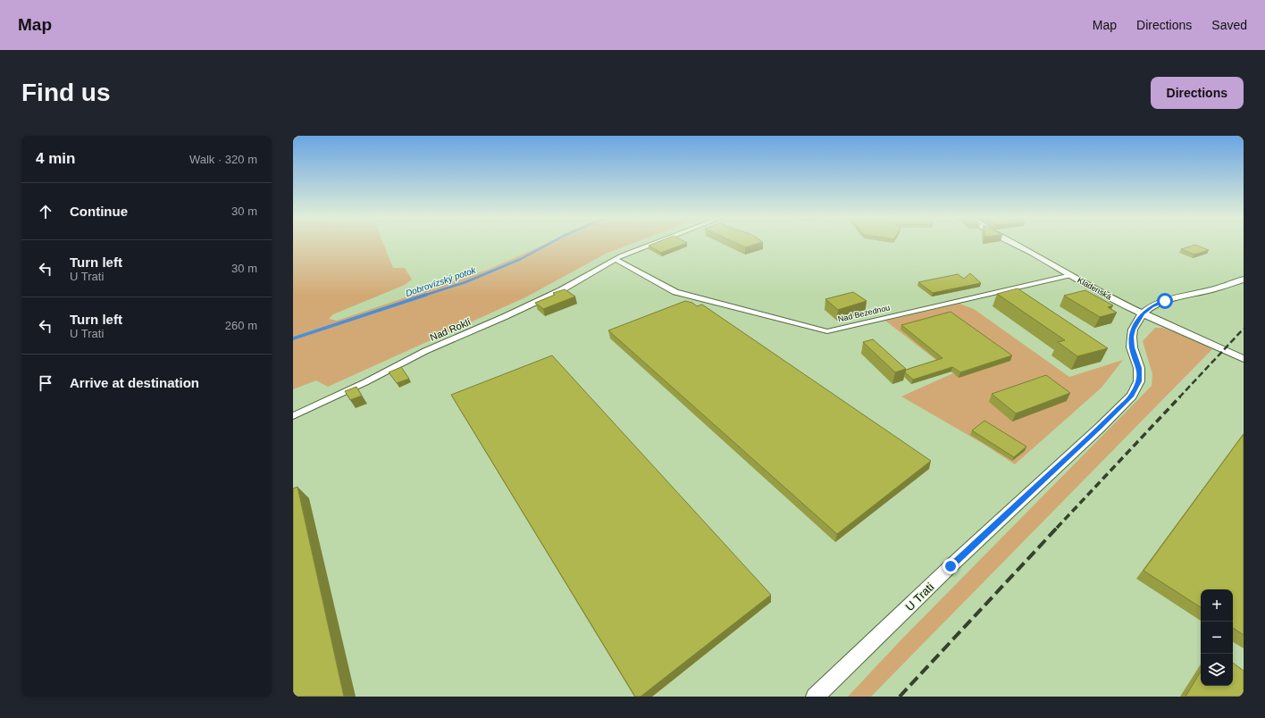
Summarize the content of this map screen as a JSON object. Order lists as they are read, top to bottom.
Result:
{
  "streets": {
    "street": [
      "Kladenská",
      "Nad Bezednou",
      "Nad Roklí",
      "U Trati"
    ]
  },
  "crossings": [
    ["Kladenská", "Nad Bezednou"],
    ["Kladenská", "U Trati"],
    ["Nad Bezednou", "Nad Roklí"]
  ],
  "water": ["Dobrovízský potok"],
  "page": {
    "header": "Map",
    "nav": ["Map", "Directions", "Saved"],
    "buttons": "Directions",
    "title": "Find us",
    "heading": ["4 min", "Walk · 320 m"],
    "list": [
      ["Continue", "30 m"],
      ["Turn left", "U Trati", "30 m"],
      ["Turn left", "U Trati", "260 m"],
      "Arrive at destination"
    ],
    "map_buttons": ["+", "−"]
  }
}
